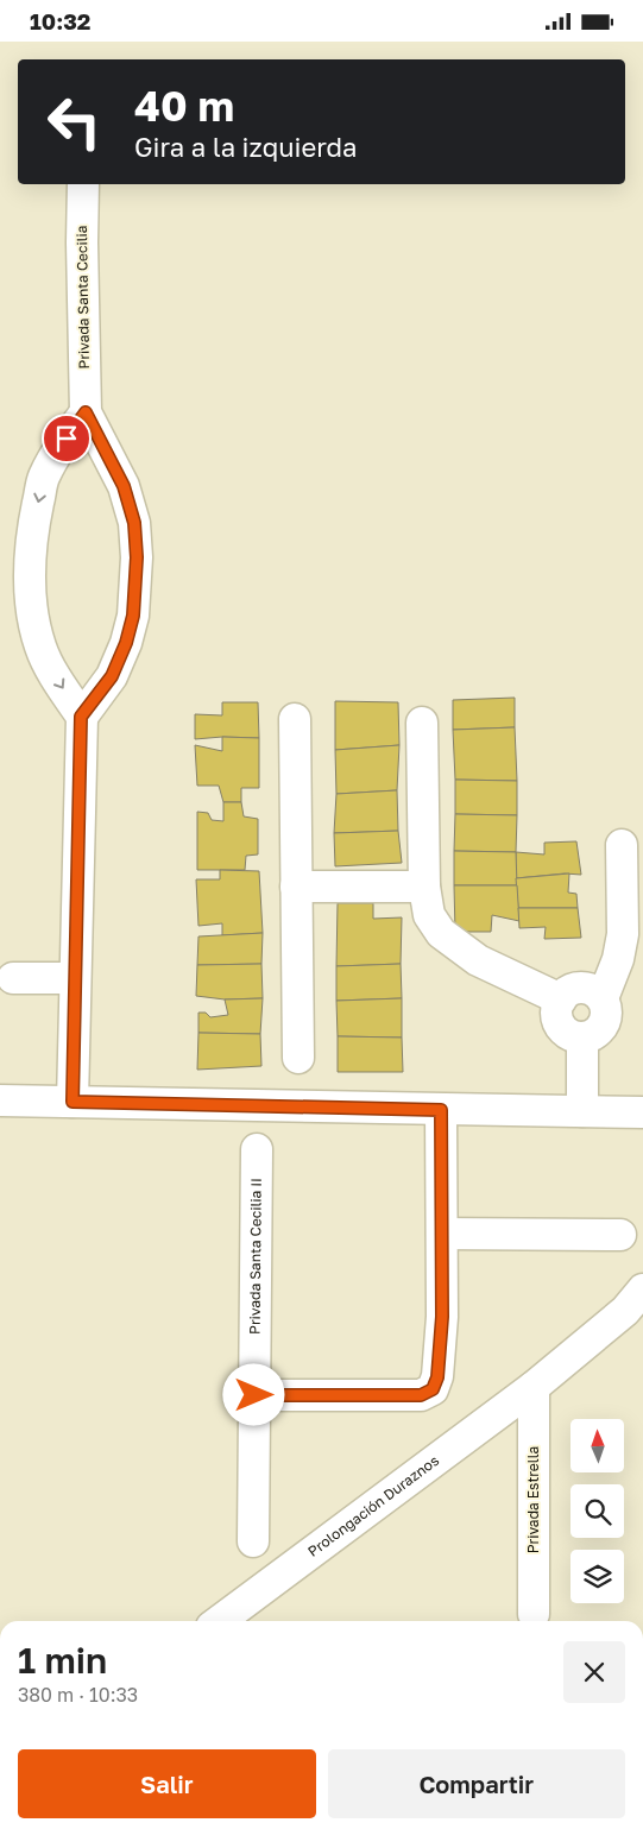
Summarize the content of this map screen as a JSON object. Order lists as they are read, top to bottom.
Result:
{
  "streets": {
    "street": [
      "Privada Santa Cecilia",
      "Privada Santa Cecilia II",
      "Privada Estrella",
      "Prolongación Duraznos"
    ]
  },
  "crossings": [
    ["Privada Estrella", "Prolongación Duraznos"]
  ],
  "north": "top",
  "page": {
    "status": "10:32",
    "turn": ["40 m", "Gira a la izquierda"],
    "heading": ["1 min", "380 m · 10:33"],
    "buttons": ["Salir", "Compartir"]
  }
}
